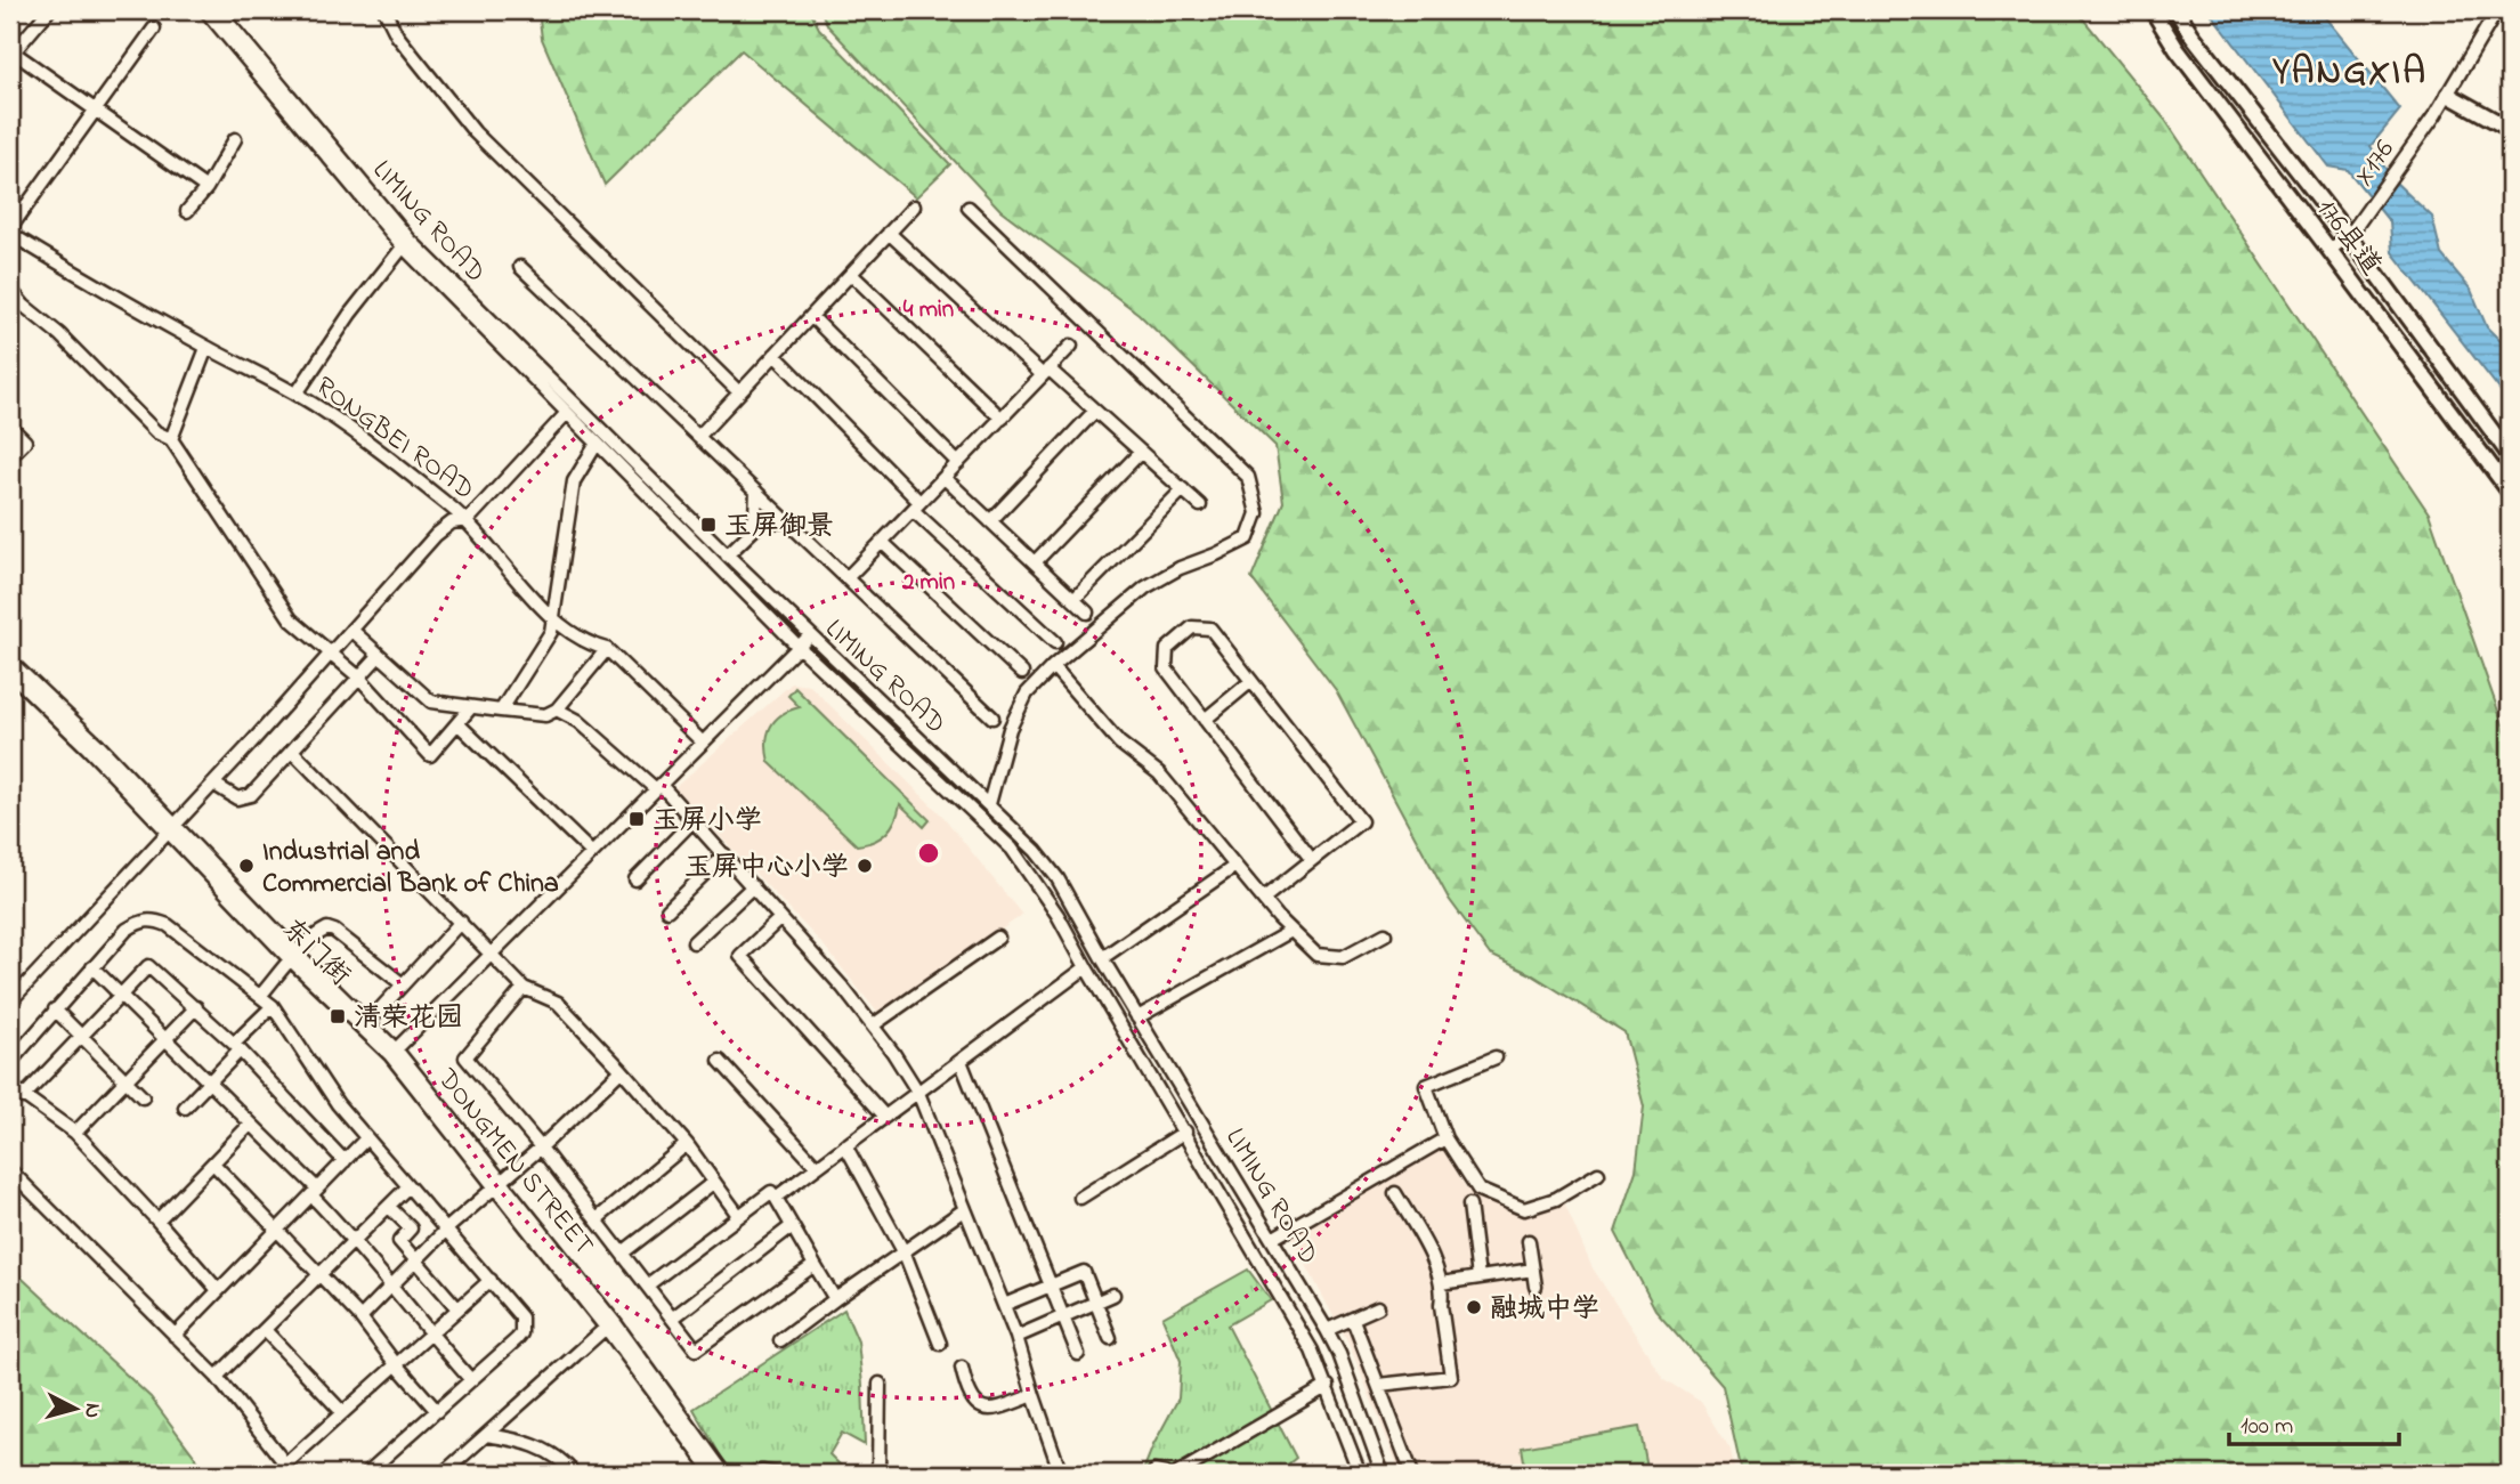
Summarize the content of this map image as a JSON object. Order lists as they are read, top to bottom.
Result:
{
  "streets": {
    "main road": ["X176", "176县道"],
    "street": [
      "LIMING ROAD",
      "RONGBEI ROAD",
      "东门街",
      "DONGMEN STREET"
    ]
  },
  "crossings": [
    ["X176", "176县道"]
  ],
  "districts": ["YANGXIA"],
  "places": {
    "transit": ["玉屏御景", "玉屏小学", "清荣花园"],
    "other": ["Industrial and Commercial Bank of China", "玉屏中心小学", "融城中学"]
  },
  "scale_bar": "100 m",
  "north": "right",
  "rings": ["4 min", "2 min"]
}
